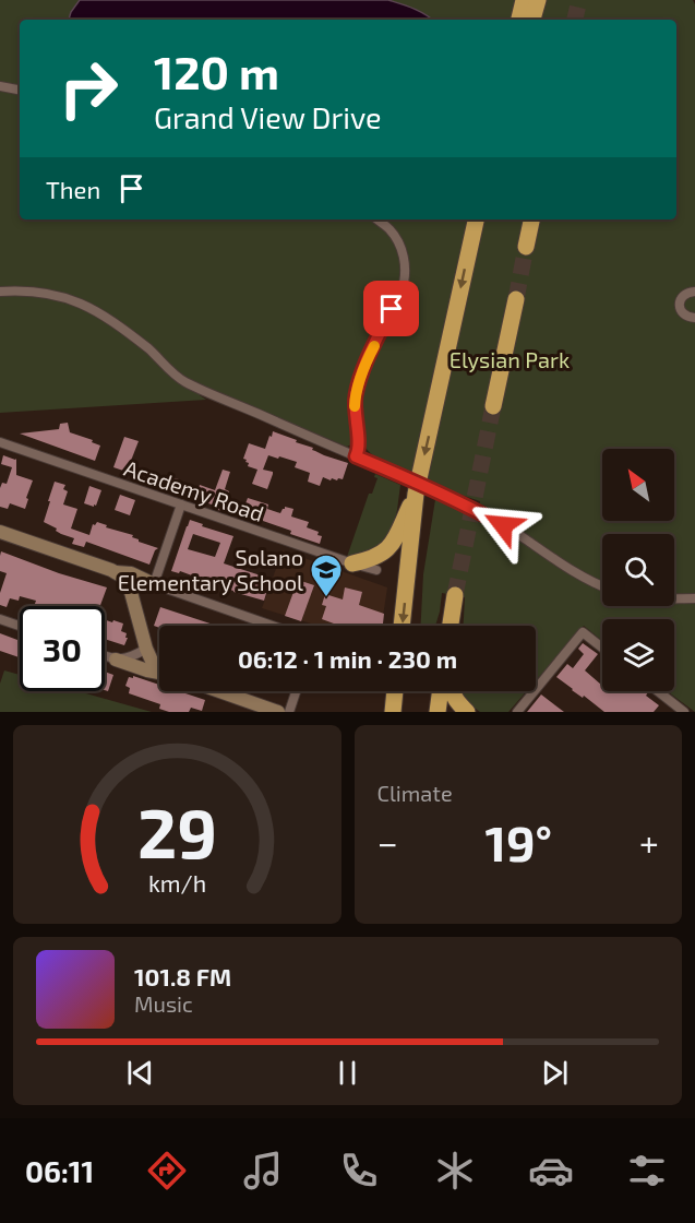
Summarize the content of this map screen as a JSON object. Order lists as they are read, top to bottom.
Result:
{
  "streets": {
    "street": ["Academy Road"]
  },
  "parks": ["Elysian Park"],
  "places": {
    "school or university": ["Solano Elementary School"]
  },
  "north": "top left",
  "page": {
    "turn": ["120 m", "Grand View Drive"],
    "then": "Then",
    "limit": "30",
    "trip": "06:12 · 1 min · 230 m",
    "tile": "Climate",
    "heat": ["−", "19°", "+"],
    "song": ["101.8 FM", "Music"],
    "tabs": "06:11",
    "gauge": ["29", "km/h"]
  }
}
